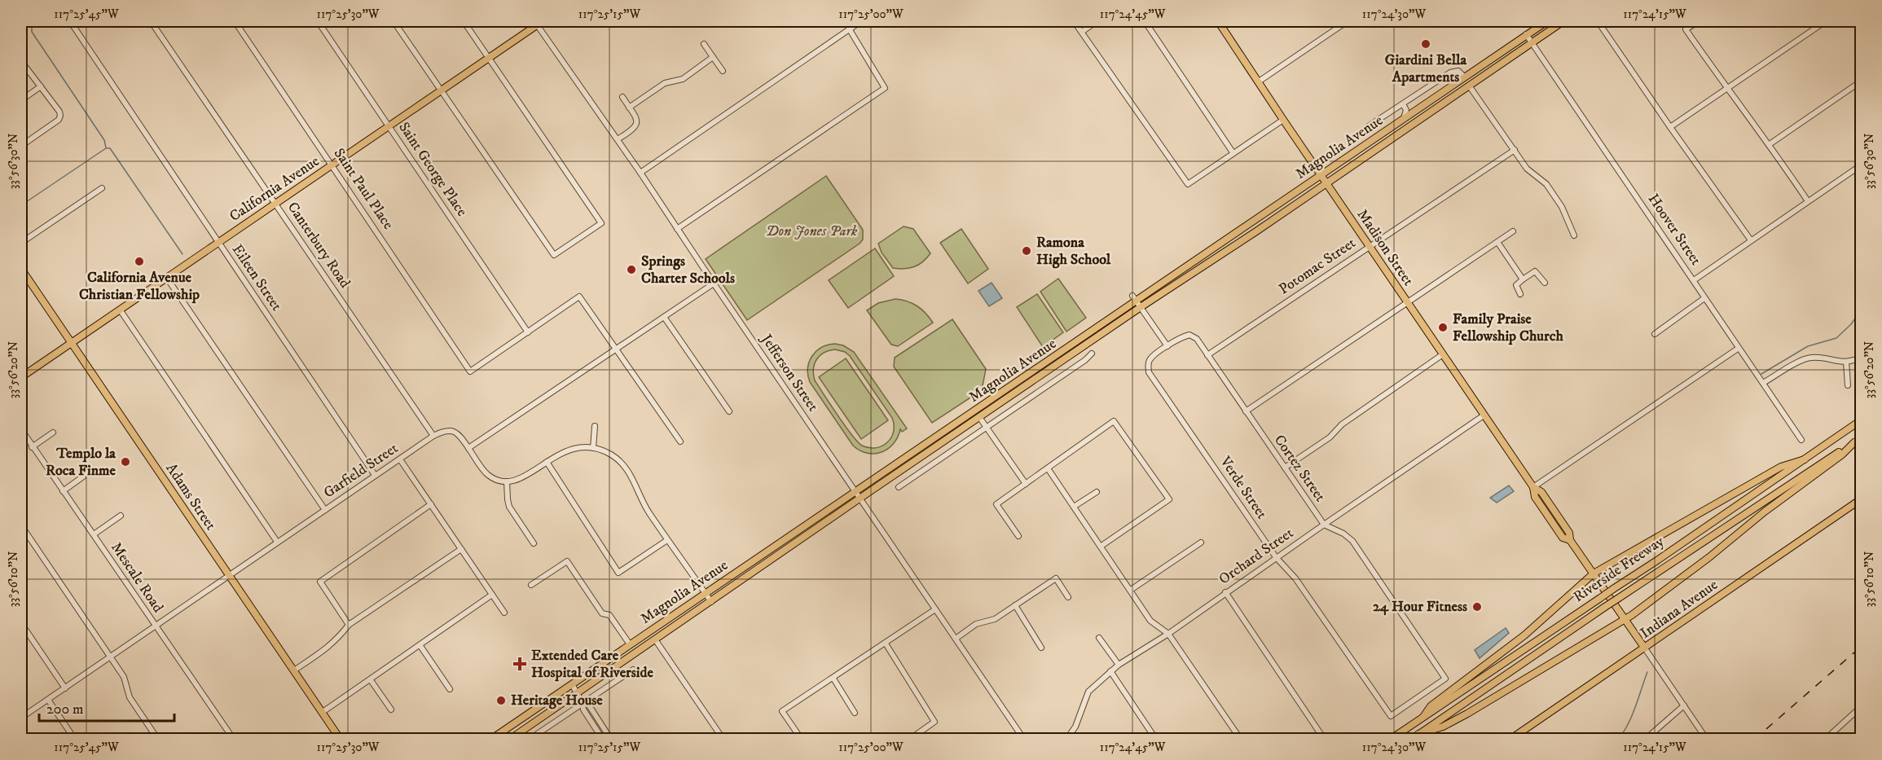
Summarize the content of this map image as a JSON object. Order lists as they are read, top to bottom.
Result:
{
  "streets": {
    "highway": ["Riverside Freeway"],
    "main road": [
      "Magnolia Avenue",
      "California Avenue",
      "Madison Street",
      "Adams Street",
      "Indiana Avenue"
    ],
    "street": [
      "Saint George Place",
      "Saint Paul Place",
      "Hoover Street",
      "Canterbury Road",
      "Potomac Street",
      "Eileen Street",
      "Jefferson Street",
      "Cortez Street",
      "Garfield Street",
      "Verde Street",
      "Orchard Street",
      "Mescale Road"
    ]
  },
  "crossings": [
    ["Magnolia Avenue", "Hoover Street"],
    ["Magnolia Avenue", "Madison Street"],
    ["Magnolia Avenue", "Jefferson Street"],
    ["Saint George Place", "California Avenue"],
    ["Saint George Place", "Saint Paul Place"],
    ["California Avenue", "Saint Paul Place"],
    ["California Avenue", "Canterbury Road"],
    ["California Avenue", "Eileen Street"],
    ["California Avenue", "Jefferson Street"],
    ["California Avenue", "Adams Street"],
    ["Canterbury Road", "Garfield Street"],
    ["Madison Street", "Potomac Street"],
    ["Madison Street", "Orchard Street"],
    ["Madison Street", "Indiana Avenue"],
    ["Potomac Street", "Cortez Street"],
    ["Eileen Street", "Garfield Street"],
    ["Cortez Street", "Verde Street"],
    ["Cortez Street", "Orchard Street"],
    ["Garfield Street", "Adams Street"],
    ["Garfield Street", "Mescale Road"],
    ["Verde Street", "Orchard Street"]
  ],
  "parks": ["Don Jones Park"],
  "places": {
    "other": [
      "Giardini Bella Apartments",
      "Ramona High School",
      "California Avenue Christian Fellowship",
      "Springs Charter Schools",
      "Family Praise Fellowship Church",
      "Templo la Roca Finme",
      "24 Hour Fitness",
      "Heritage House"
    ],
    "health": ["Extended Care Hospital of Riverside"]
  },
  "scale_bar": "200 m",
  "coordinates": [
    "117°25'45\"W",
    "117°25'30\"W",
    "117°25'15\"W",
    "117°25'00\"W",
    "117°24'45\"W",
    "117°24'30\"W",
    "117°24'15\"W",
    "33°56'30\"N",
    "33°56'20\"N",
    "33°56'10\"N"
  ]
}
